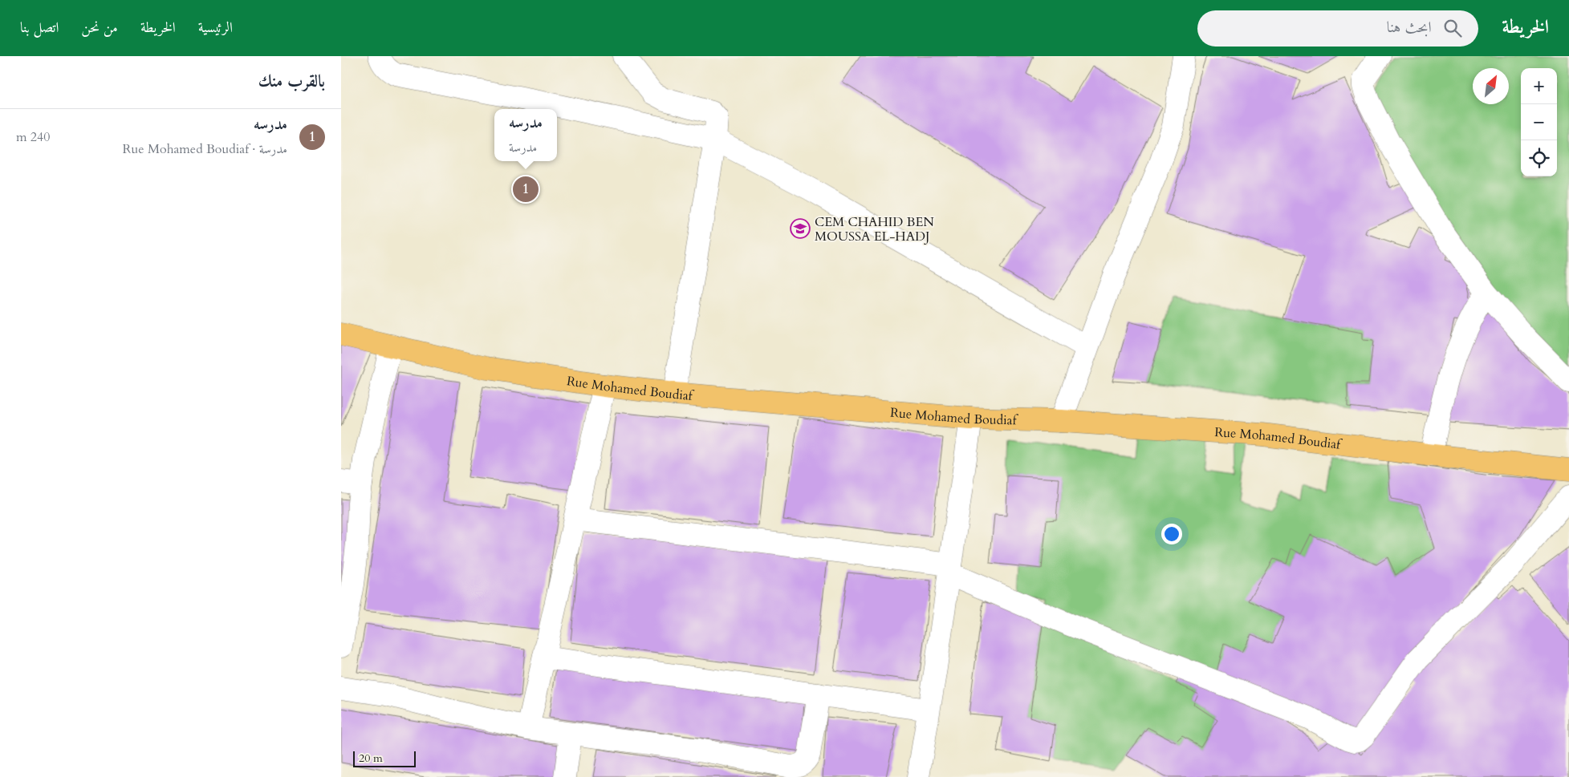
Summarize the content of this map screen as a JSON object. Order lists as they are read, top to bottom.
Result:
{
  "streets": {
    "main road": ["Rue Mohamed Boudiaf"]
  },
  "places": {
    "school or university": ["CEM CHAHID BEN MOUSSA EL-HADJ"]
  },
  "scale_bar": "20 m",
  "north": "top right",
  "page": {
    "header": "الخريطة",
    "search": "ابحث هنا",
    "nav": [
      "الرئيسية",
      "الخريطة",
      "من نحن",
      "اتصل بنا"
    ],
    "heading": "بالقرب منك",
    "map_buttons": ["+", "−"],
    "list": [
      {
        "mark": "1",
        "name": "مدرسه",
        "note": "مدرسة · Rue Mohamed Boudiaf",
        "value": "240 m"
      }
    ],
    "popup": ["مدرسه", "مدرسة"],
    "pins": "1",
    "scale": "20 m"
  }
}
